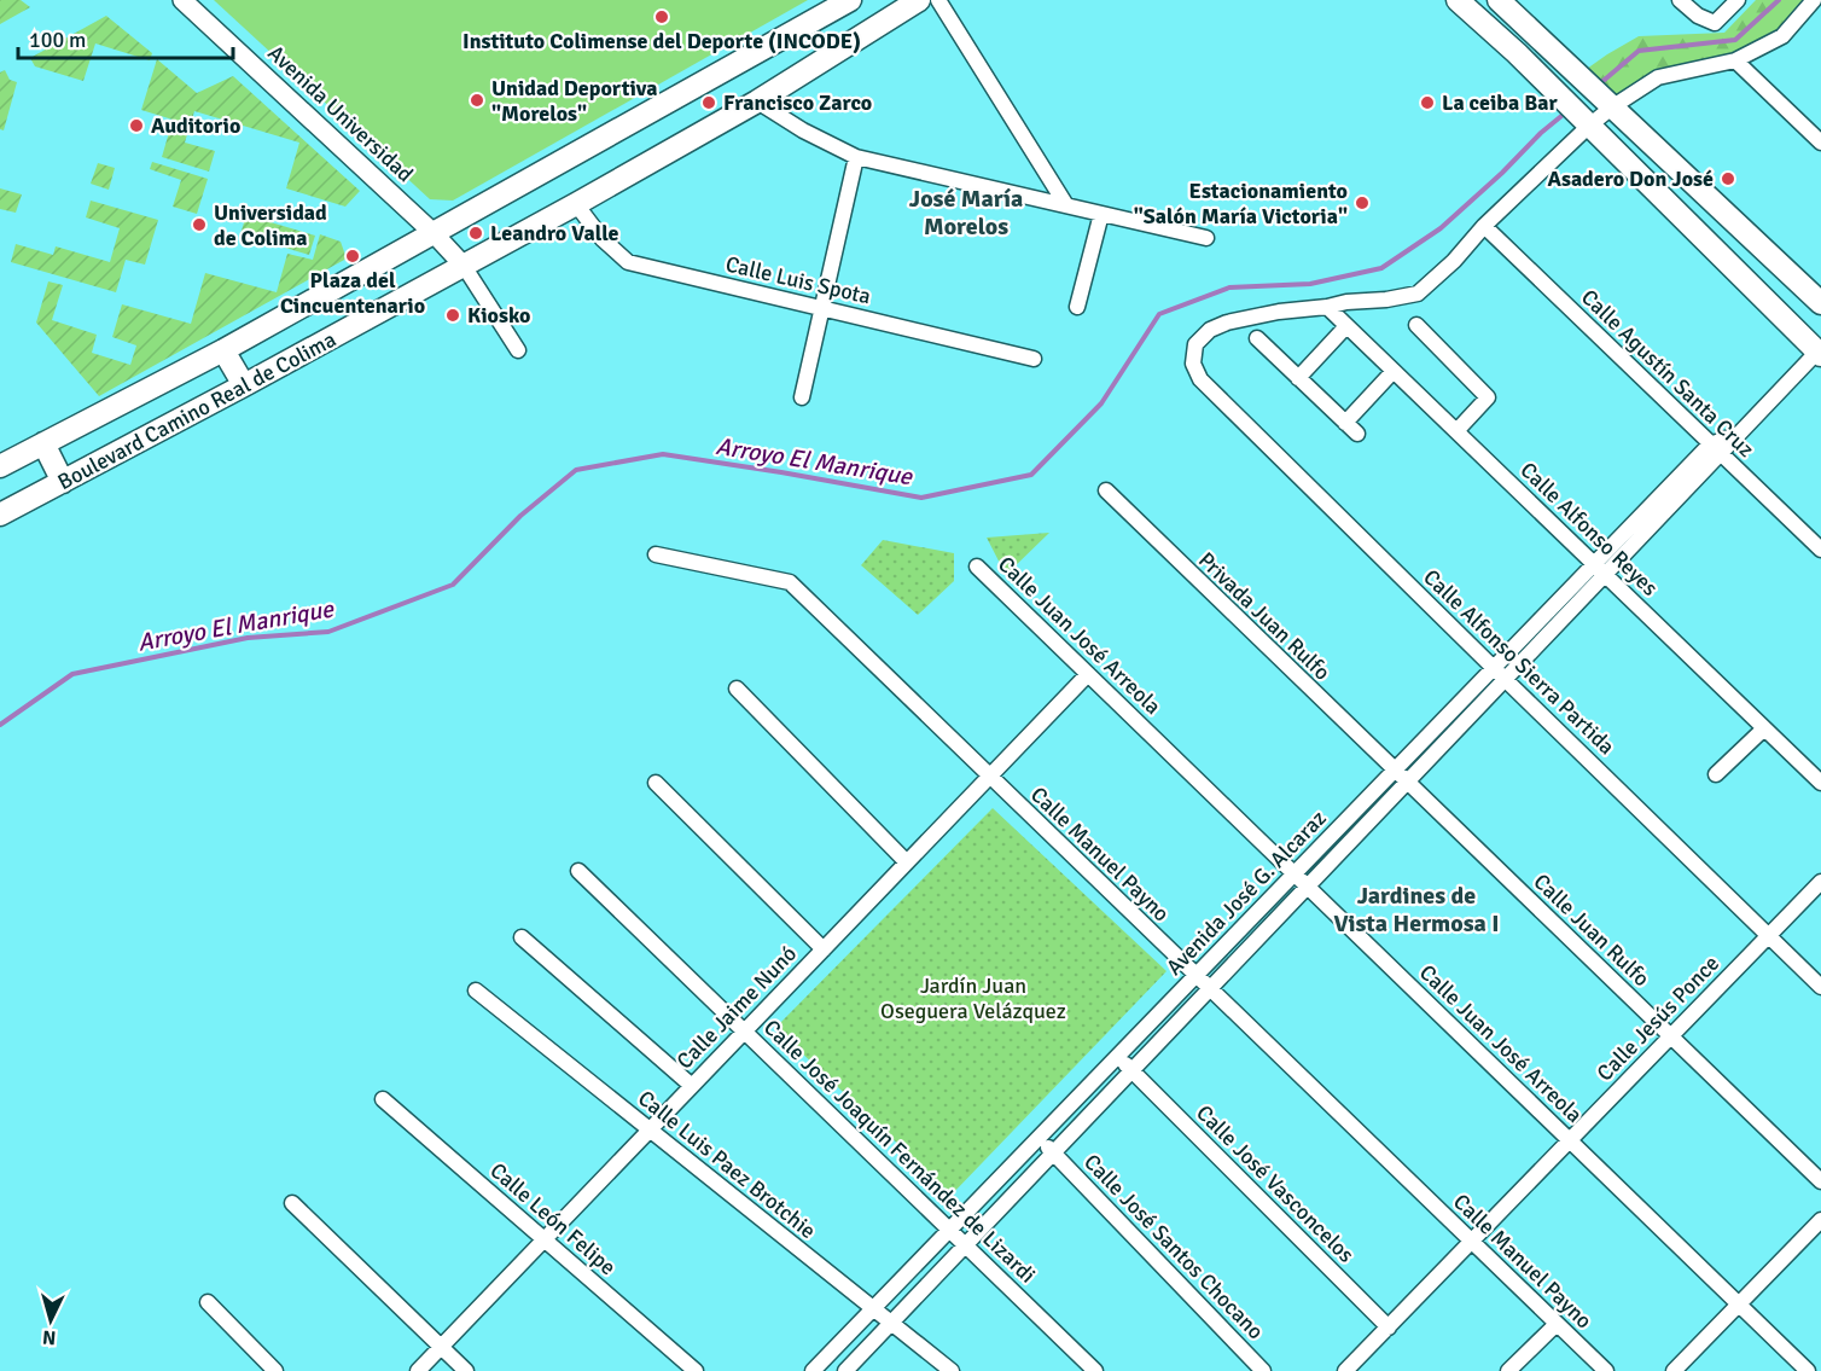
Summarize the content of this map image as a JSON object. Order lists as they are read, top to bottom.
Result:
{
  "streets": {
    "main road": ["Boulevard Camino Real de Colima"],
    "street": [
      "Avenida Universidad",
      "Calle Luis Spota",
      "Calle Agustín Santa Cruz",
      "Calle Alfonso Reyes",
      "Privada Juan Rulfo",
      "Calle Juan José Arreola",
      "Calle Alfonso Sierra Partida",
      "Calle Manuel Payno",
      "Avenida José G. Alcaraz",
      "Calle Juan Rulfo",
      "Calle Jaime Nunó",
      "Calle Jesús Ponce",
      "Calle José Joaquín Fernández de Lizardi",
      "Calle Luis Paez Brotchie",
      "Calle José Vasconcelos",
      "Calle León Felipe",
      "Calle José Santos Chocano"
    ]
  },
  "crossings": [
    ["Avenida Universidad", "Boulevard Camino Real de Colima"],
    ["Calle Luis Spota", "Boulevard Camino Real de Colima"],
    ["Calle Agustín Santa Cruz", "Avenida José G. Alcaraz"],
    ["Calle Alfonso Reyes", "Calle Alfonso Sierra Partida"],
    ["Calle Alfonso Reyes", "Avenida José G. Alcaraz"],
    ["Privada Juan Rulfo", "Avenida José G. Alcaraz"],
    ["Privada Juan Rulfo", "Calle Juan Rulfo"],
    ["Calle Juan José Arreola", "Avenida José G. Alcaraz"],
    ["Calle Juan José Arreola", "Calle Jaime Nunó"],
    ["Calle Juan José Arreola", "Calle Jesús Ponce"],
    ["Calle Alfonso Sierra Partida", "Avenida José G. Alcaraz"],
    ["Calle Alfonso Sierra Partida", "Calle Jesús Ponce"],
    ["Calle Manuel Payno", "Avenida José G. Alcaraz"],
    ["Calle Manuel Payno", "Calle Jaime Nunó"],
    ["Calle Manuel Payno", "Calle Jesús Ponce"],
    ["Avenida José G. Alcaraz", "Calle Juan Rulfo"],
    ["Avenida José G. Alcaraz", "Calle José Joaquín Fernández de Lizardi"],
    ["Avenida José G. Alcaraz", "Calle Luis Paez Brotchie"],
    ["Avenida José G. Alcaraz", "Calle José Vasconcelos"],
    ["Avenida José G. Alcaraz", "Calle José Santos Chocano"],
    ["Calle Juan Rulfo", "Calle Jesús Ponce"],
    ["Calle Jaime Nunó", "Calle José Joaquín Fernández de Lizardi"],
    ["Calle Jaime Nunó", "Calle Luis Paez Brotchie"],
    ["Calle Jaime Nunó", "Calle León Felipe"],
    ["Calle Jesús Ponce", "Calle José Vasconcelos"]
  ],
  "districts": ["José María Morelos", "Jardines de Vista Hermosa I"],
  "water": ["Arroyo El Manrique"],
  "parks": ["Jardín Juan Oseguera Velázquez"],
  "places": [
    "Instituto Colimense del Deporte (INCODE)",
    "Unidad Deportiva \"Morelos\"",
    "Francisco Zarco",
    "La ceiba Bar",
    "Auditorio",
    "Asadero Don José",
    "Estacionamiento \"Salón María Victoria\"",
    "Universidad de Colima",
    "Leandro Valle",
    "Plaza del Cincuentenario",
    "Kiosko"
  ],
  "scale_bar": "100 m",
  "north": "bottom"
}
